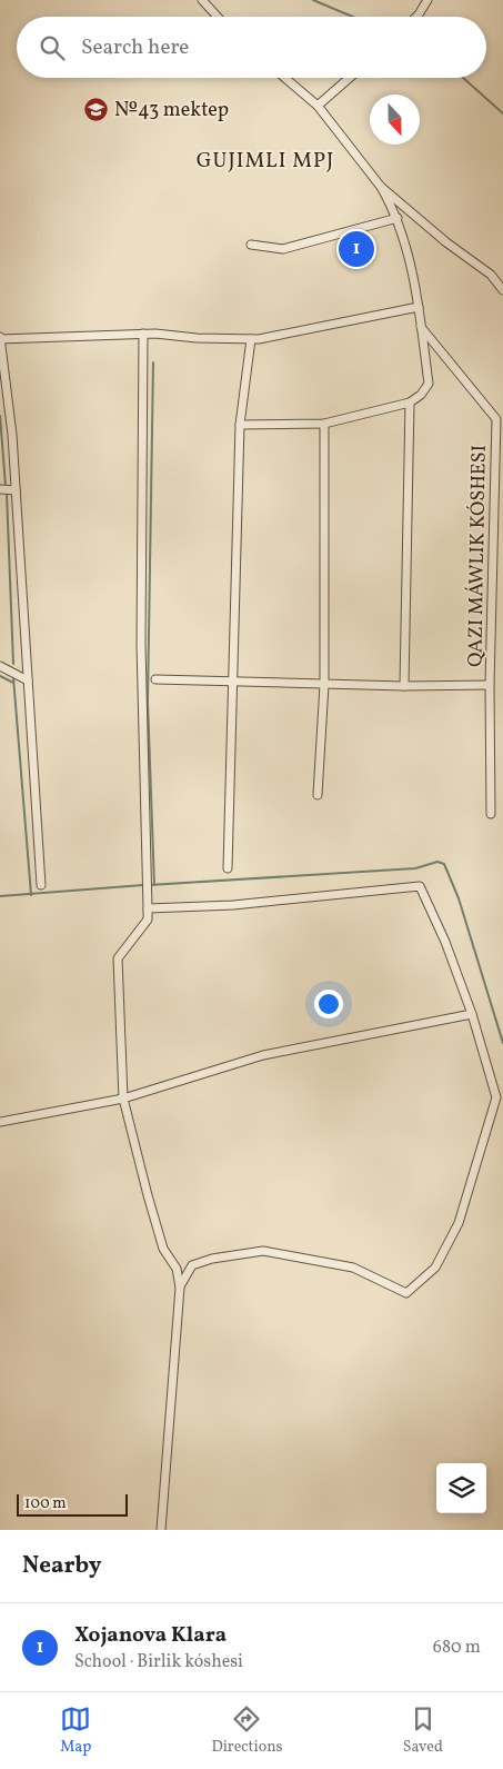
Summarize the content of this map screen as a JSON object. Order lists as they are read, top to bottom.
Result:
{
  "districts": ["GUJIMLI MPJ"],
  "places": {
    "school or university": ["№43 mektep"]
  },
  "scale_bar": "100 m",
  "north": "bottom",
  "page": {
    "search": "Search here",
    "pins": "1",
    "scale": "100 m",
    "heading": "Nearby",
    "list": [
      {
        "mark": "1",
        "name": "Xojanova Klara",
        "note": "School · Birlik kóshesi",
        "value": "680 m"
      }
    ],
    "nav": ["Map", "Directions", "Saved"]
  }
}
